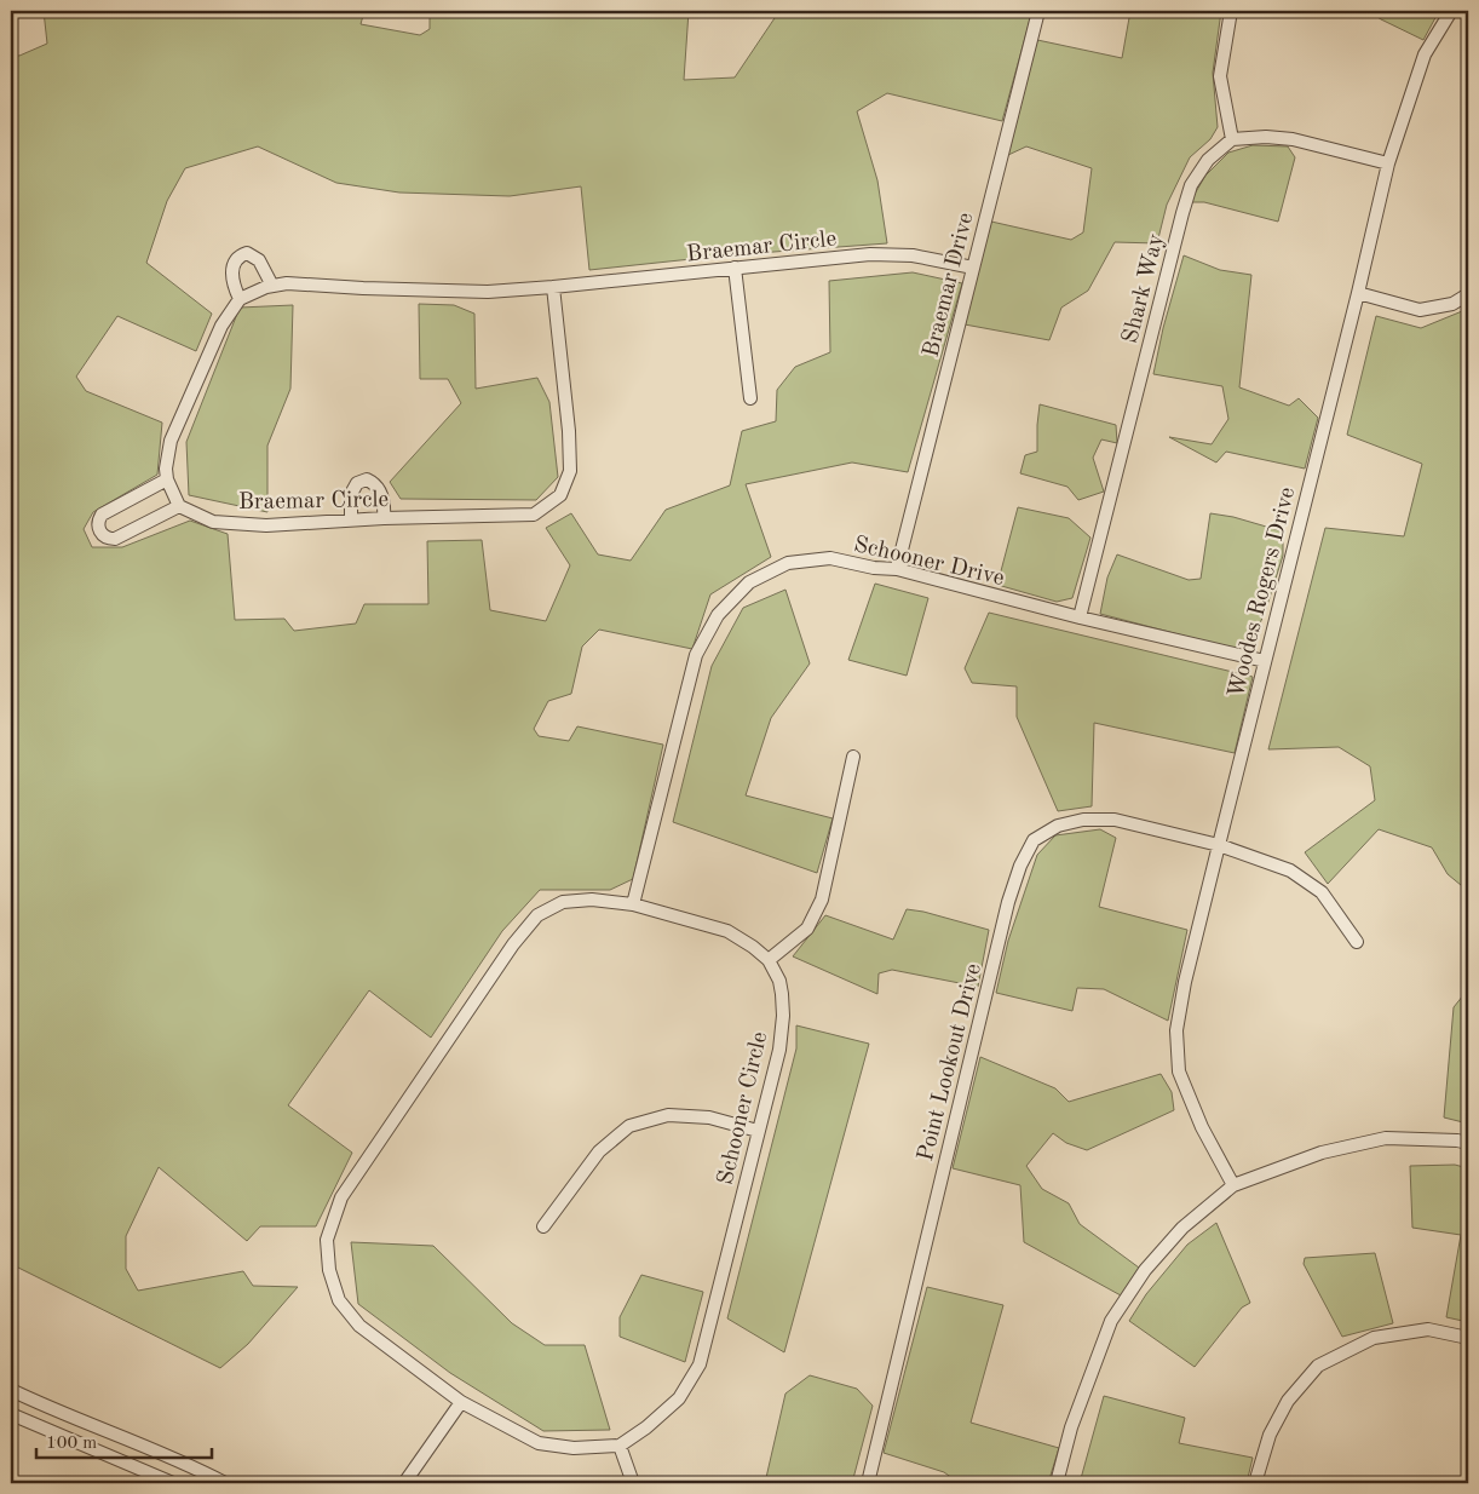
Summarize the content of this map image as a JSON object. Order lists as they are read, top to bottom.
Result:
{
  "streets": {
    "street": [
      "Braemar Circle",
      "Braemar Drive",
      "Shark Way",
      "Schooner Drive",
      "Woodes Rogers Drive",
      "Point Lookout Drive",
      "Schooner Circle"
    ]
  },
  "crossings": [
    ["Braemar Circle", "Braemar Drive"],
    ["Braemar Drive", "Schooner Drive"],
    ["Shark Way", "Schooner Drive"],
    ["Schooner Drive", "Woodes Rogers Drive"],
    ["Schooner Drive", "Schooner Circle"],
    ["Woodes Rogers Drive", "Point Lookout Drive"]
  ],
  "scale_bar": "100 m"
}
